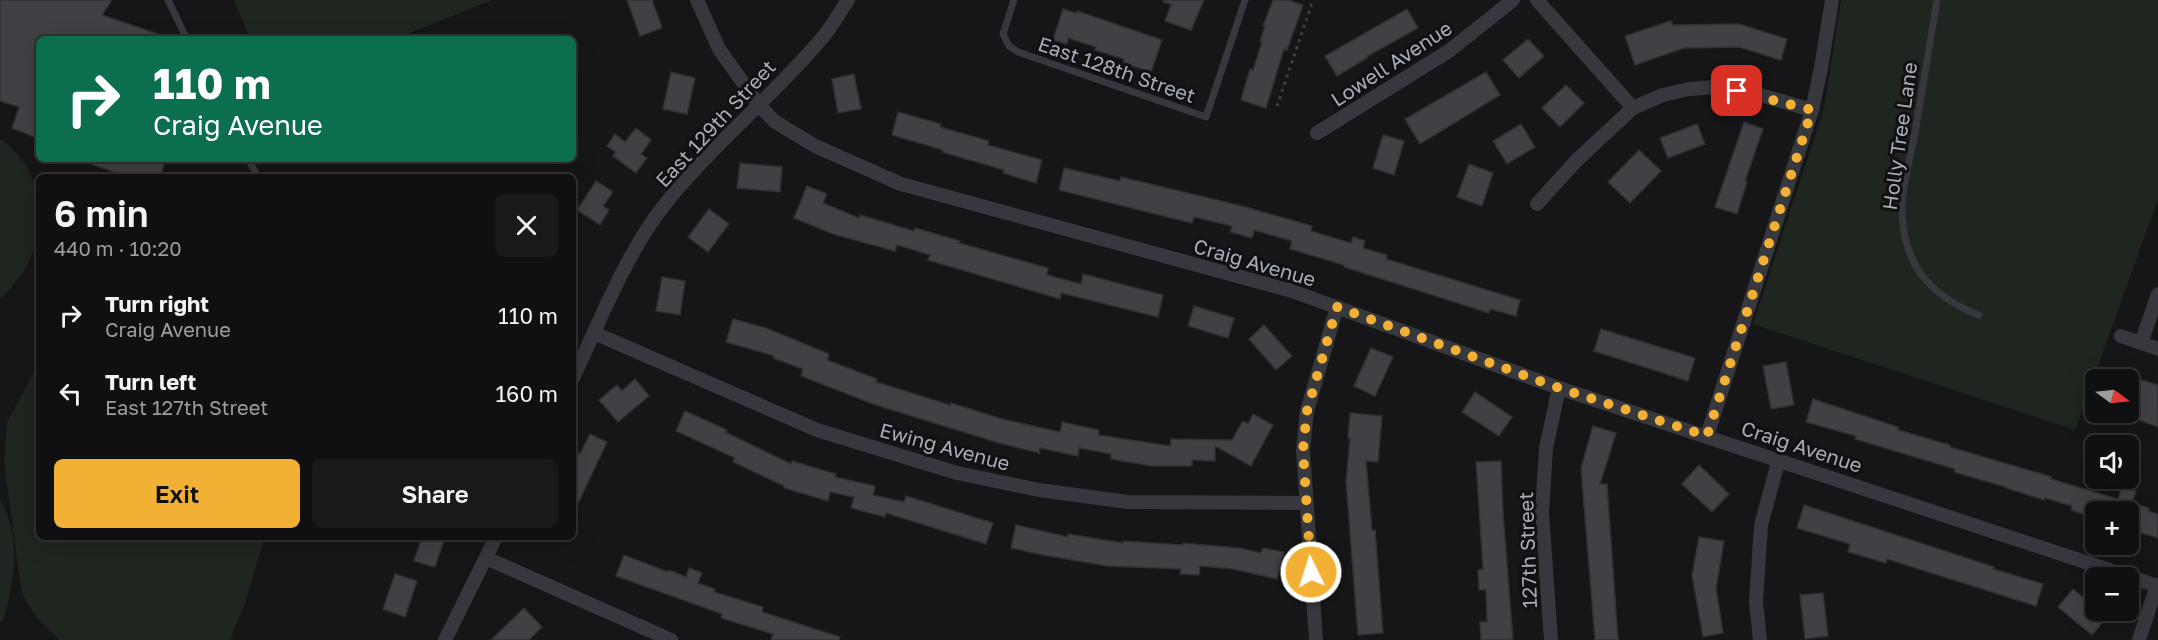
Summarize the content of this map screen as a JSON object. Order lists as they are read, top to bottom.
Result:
{
  "streets": {
    "street": [
      "Lowell Avenue",
      "East 129th Street",
      "Craig Avenue",
      "Ewing Avenue",
      "127th Street"
    ],
    "lane": ["East 128th Street", "Holly Tree Lane"]
  },
  "crossings": [
    ["East 129th Street", "Craig Avenue"],
    ["East 129th Street", "Ewing Avenue"],
    ["Craig Avenue", "127th Street"]
  ],
  "north": "right",
  "page": {
    "turn": ["110 m", "Craig Avenue"],
    "heading": ["6 min", "440 m · 10:20"],
    "list": [
      {
        "name": "Turn right",
        "note": "Craig Avenue",
        "value": "110 m"
      },
      {
        "name": "Turn left",
        "note": "East 127th Street",
        "value": "160 m"
      }
    ],
    "map_buttons": ["+", "−"],
    "buttons": ["Exit", "Share"]
  }
}
